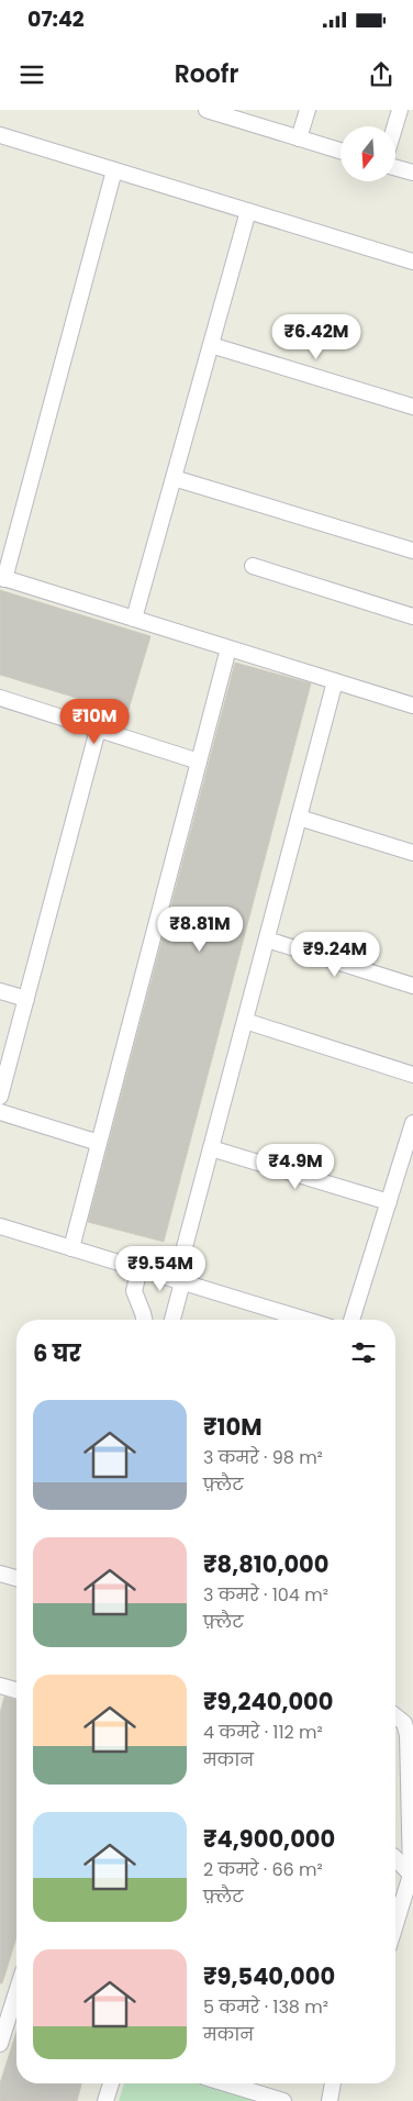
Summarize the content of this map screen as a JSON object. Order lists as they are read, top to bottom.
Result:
{
  "north": "bottom",
  "page": {
    "status": "07:42",
    "header": "Roofr",
    "price": [
      "₹6.42M",
      "₹10M",
      "₹8.81M",
      "₹9.24M",
      "₹4.9M",
      "₹9.54M"
    ],
    "heading": "6 घर",
    "list": [
      {
        "name": "₹10M",
        "note": "3 कमरे · 98 m² · फ़्लैट"
      },
      {
        "name": "₹8,810,000",
        "note": "3 कमरे · 104 m² · फ़्लैट"
      },
      {
        "name": "₹9,240,000",
        "note": "4 कमरे · 112 m² · मकान"
      },
      {
        "name": "₹4,900,000",
        "note": "2 कमरे · 66 m² · फ़्लैट"
      },
      {
        "name": "₹9,540,000",
        "note": "5 कमरे · 138 m² · मकान"
      }
    ]
  }
}
